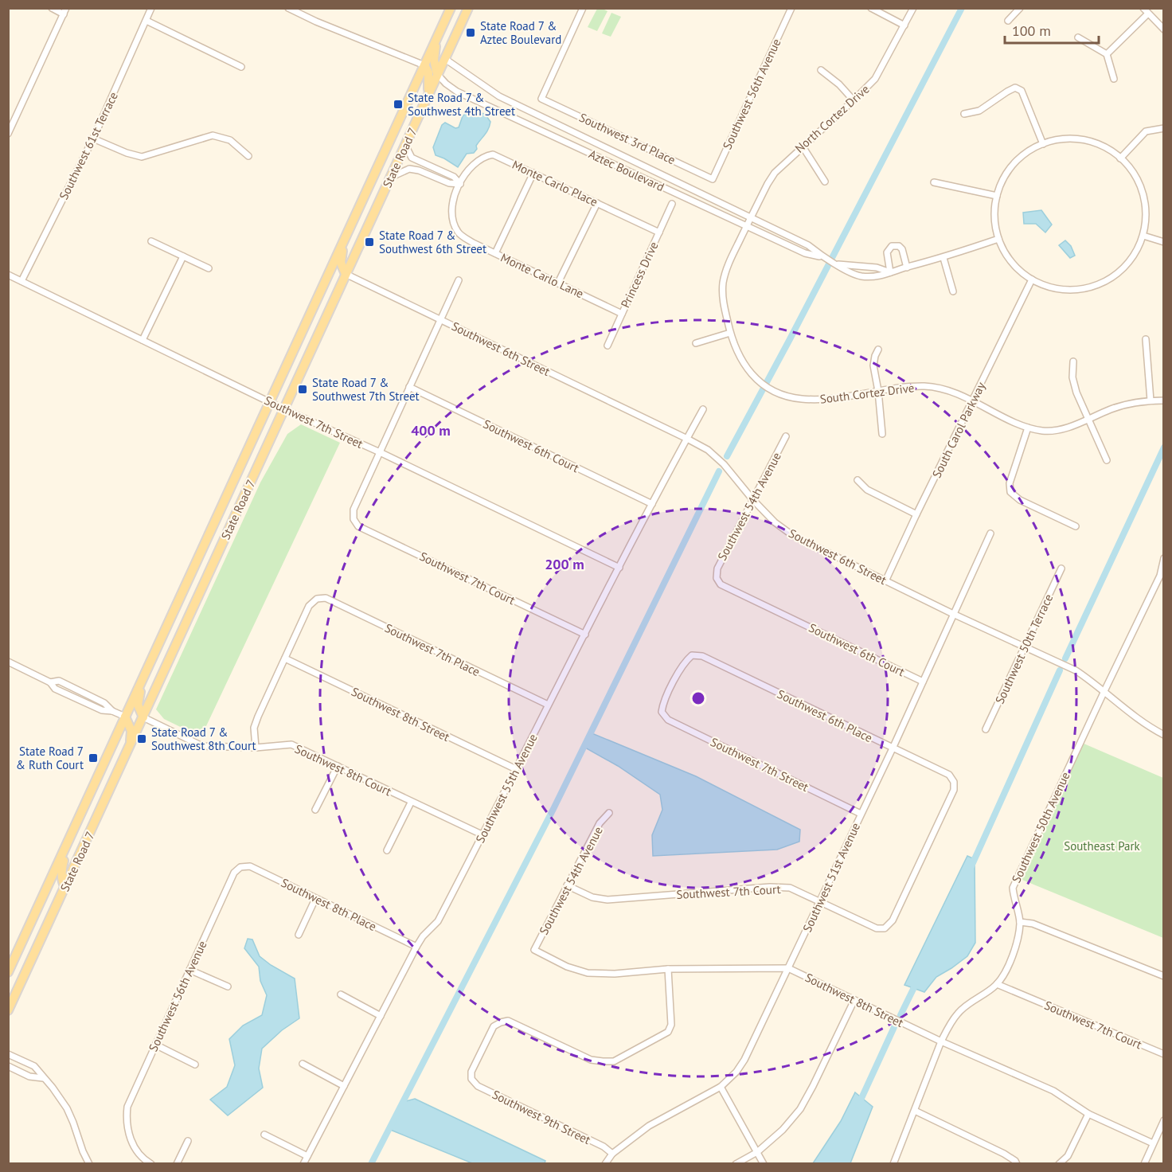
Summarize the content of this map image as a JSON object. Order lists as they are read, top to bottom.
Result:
{
  "streets": {
    "main road": ["State Road 7"],
    "street": [
      "Southwest 56th Avenue",
      "North Cortez Drive",
      "Southwest 3rd Place",
      "Southwest 61st Terrace",
      "Aztec Boulevard",
      "Monte Carlo Place",
      "Princess Drive",
      "Monte Carlo Lane",
      "Southwest 6th Street",
      "South Cortez Drive",
      "Southwest 7th Street",
      "South Carol Parkway",
      "Southwest 6th Court",
      "Southwest 54th Avenue",
      "Southwest 7th Court",
      "Southwest 50th Terrace",
      "Southwest 7th Place",
      "Southwest 8th Street",
      "Southwest 6th Place",
      "Southwest 8th Court",
      "Southwest 55th Avenue",
      "Southwest 50th Avenue",
      "Southwest 51st Avenue",
      "Southwest 8th Place",
      "Southwest 9th Street"
    ]
  },
  "crossings": [
    ["Southwest 56th Avenue", "Southwest 3rd Place"],
    ["Southwest 56th Avenue", "Southwest 8th Place"],
    ["North Cortez Drive", "Aztec Boulevard"],
    ["North Cortez Drive", "South Cortez Drive"],
    ["Southwest 61st Terrace", "Southwest 7th Street"],
    ["State Road 7", "Aztec Boulevard"],
    ["State Road 7", "Southwest 6th Street"],
    ["State Road 7", "Southwest 7th Street"],
    ["State Road 7", "Southwest 8th Court"],
    ["Aztec Boulevard", "South Cortez Drive"],
    ["Aztec Boulevard", "South Carol Parkway"],
    ["Monte Carlo Place", "Princess Drive"],
    ["Monte Carlo Place", "Monte Carlo Lane"],
    ["Princess Drive", "Monte Carlo Lane"],
    ["Southwest 6th Street", "South Carol Parkway"],
    ["Southwest 6th Street", "Southwest 54th Avenue"],
    ["Southwest 6th Street", "Southwest 50th Terrace"],
    ["Southwest 6th Street", "Southwest 55th Avenue"],
    ["Southwest 6th Street", "Southwest 50th Avenue"],
    ["Southwest 6th Street", "Southwest 51st Avenue"],
    ["South Cortez Drive", "South Carol Parkway"],
    ["Southwest 7th Street", "Southwest 7th Court"],
    ["Southwest 7th Street", "Southwest 6th Place"],
    ["Southwest 7th Street", "Southwest 55th Avenue"],
    ["Southwest 7th Street", "Southwest 51st Avenue"],
    ["Southwest 6th Court", "Southwest 54th Avenue"],
    ["Southwest 6th Court", "Southwest 55th Avenue"],
    ["Southwest 6th Court", "Southwest 51st Avenue"],
    ["Southwest 54th Avenue", "Southwest 7th Court"],
    ["Southwest 54th Avenue", "Southwest 8th Street"],
    ["Southwest 7th Court", "Southwest 6th Place"],
    ["Southwest 7th Court", "Southwest 55th Avenue"],
    ["Southwest 7th Court", "Southwest 50th Avenue"],
    ["Southwest 7th Court", "Southwest 51st Avenue"],
    ["Southwest 7th Place", "Southwest 8th Street"],
    ["Southwest 7th Place", "Southwest 55th Avenue"],
    ["Southwest 8th Street", "Southwest 55th Avenue"],
    ["Southwest 8th Street", "Southwest 50th Avenue"],
    ["Southwest 8th Street", "Southwest 51st Avenue"],
    ["Southwest 8th Street", "Southwest 9th Street"],
    ["Southwest 6th Place", "Southwest 51st Avenue"],
    ["Southwest 8th Court", "Southwest 55th Avenue"],
    ["Southwest 55th Avenue", "Southwest 8th Place"],
    ["Southwest 51st Avenue", "Southwest 9th Street"]
  ],
  "parks": ["Southeast Park"],
  "places": {
    "transit": [
      "State Road 7 & Aztec Boulevard",
      "State Road 7 & Southwest 4th Street",
      "State Road 7 & Southwest 6th Street",
      "State Road 7 & Southwest 7th Street",
      "State Road 7 & Southwest 8th Court",
      "State Road 7 & Ruth Court"
    ]
  },
  "scale_bar": "100 m",
  "rings": ["400 m", "200 m"]
}
